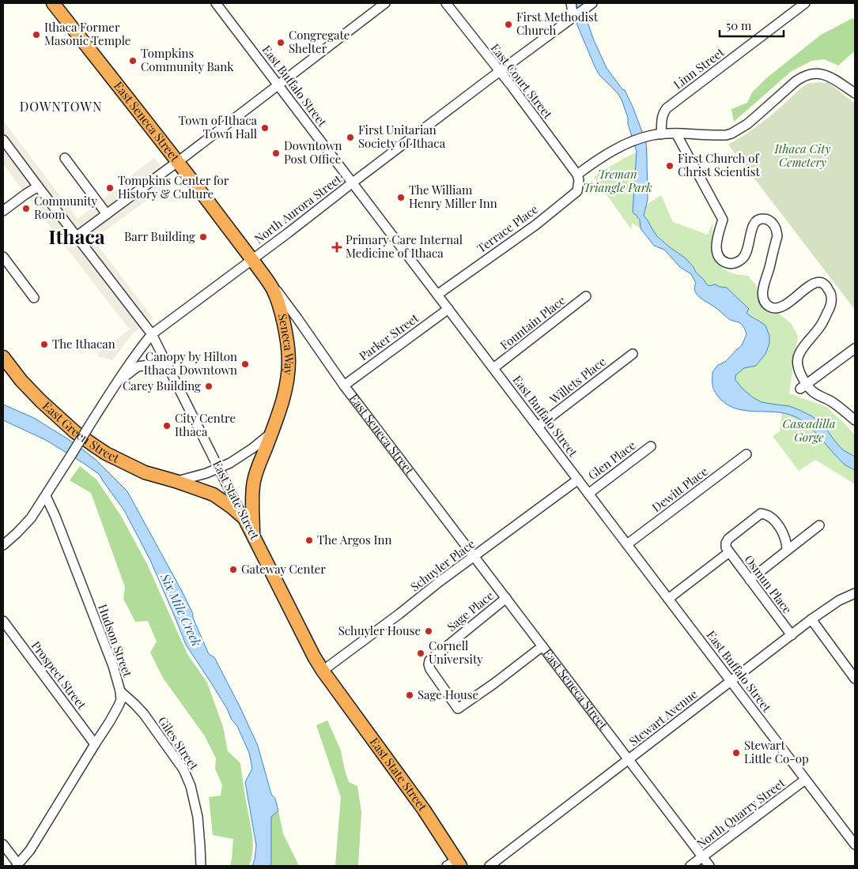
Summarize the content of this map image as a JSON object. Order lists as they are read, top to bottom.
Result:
{
  "streets": {
    "highway": [
      "East Seneca Street",
      "Seneca Way",
      "East Green Street",
      "East State Street"
    ],
    "street": [
      "Linn Street",
      "East Court Street",
      "East Buffalo Street",
      "North Aurora Street",
      "Terrace Place",
      "Fountain Place",
      "Parker Street",
      "Willets Place",
      "Glen Place",
      "Dewitt Place",
      "Schuyler Place",
      "Osmun Place",
      "Sage Place",
      "Hudson Street",
      "Prospect Street",
      "Stewart Avenue",
      "Giles Street",
      "North Quarry Street"
    ]
  },
  "crossings": [
    ["East Court Street", "North Aurora Street"],
    ["East Court Street", "Terrace Place"],
    ["East Buffalo Street", "North Aurora Street"],
    ["East Buffalo Street", "Terrace Place"],
    ["East Buffalo Street", "Fountain Place"],
    ["East Buffalo Street", "Parker Street"],
    ["East Buffalo Street", "Willets Place"],
    ["East Buffalo Street", "Glen Place"],
    ["East Buffalo Street", "Dewitt Place"],
    ["East Buffalo Street", "Schuyler Place"],
    ["East Buffalo Street", "Osmun Place"],
    ["East Buffalo Street", "Stewart Avenue"],
    ["East Buffalo Street", "North Quarry Street"],
    ["East Seneca Street", "North Aurora Street"],
    ["East Seneca Street", "Parker Street"],
    ["East Seneca Street", "Seneca Way"],
    ["East Seneca Street", "Schuyler Place"],
    ["East Seneca Street", "Sage Place"],
    ["East Seneca Street", "Stewart Avenue"],
    ["East Seneca Street", "North Quarry Street"],
    ["North Aurora Street", "East State Street"],
    ["North Aurora Street", "Hudson Street"],
    ["Seneca Way", "East State Street"],
    ["East Green Street", "East State Street"],
    ["East State Street", "Schuyler Place"],
    ["Osmun Place", "Stewart Avenue"],
    ["Hudson Street", "Prospect Street"],
    ["Hudson Street", "Giles Street"]
  ],
  "districts": ["DOWNTOWN", "Ithaca"],
  "water": ["Six Mile Creek"],
  "parks": ["Ithaca City Cemetery", "Treman Triangle Park", "Cascadilla Gorge"],
  "places": {
    "other": [
      "First Methodist Church",
      "Ithaca Former Masonic Temple",
      "Congregate Shelter",
      "Tompkins Community Bank",
      "Town of Ithaca Town Hall",
      "First Unitarian Society of Ithaca",
      "Downtown Post Office",
      "First Church of Christ Scientist",
      "Tompkins Center for History & Culture",
      "The William Henry Miller Inn",
      "Community Room",
      "Barr Building",
      "The Ithacan",
      "Canopy by Hilton Ithaca Downtown",
      "Carey Building",
      "City Centre Ithaca",
      "The Argos Inn",
      "Gateway Center",
      "Schuyler House",
      "Cornell University",
      "Sage House",
      "Stewart Little Co-op"
    ],
    "health": ["Primary Care Internal Medicine of Ithaca"]
  },
  "scale_bar": "50 m"
}
